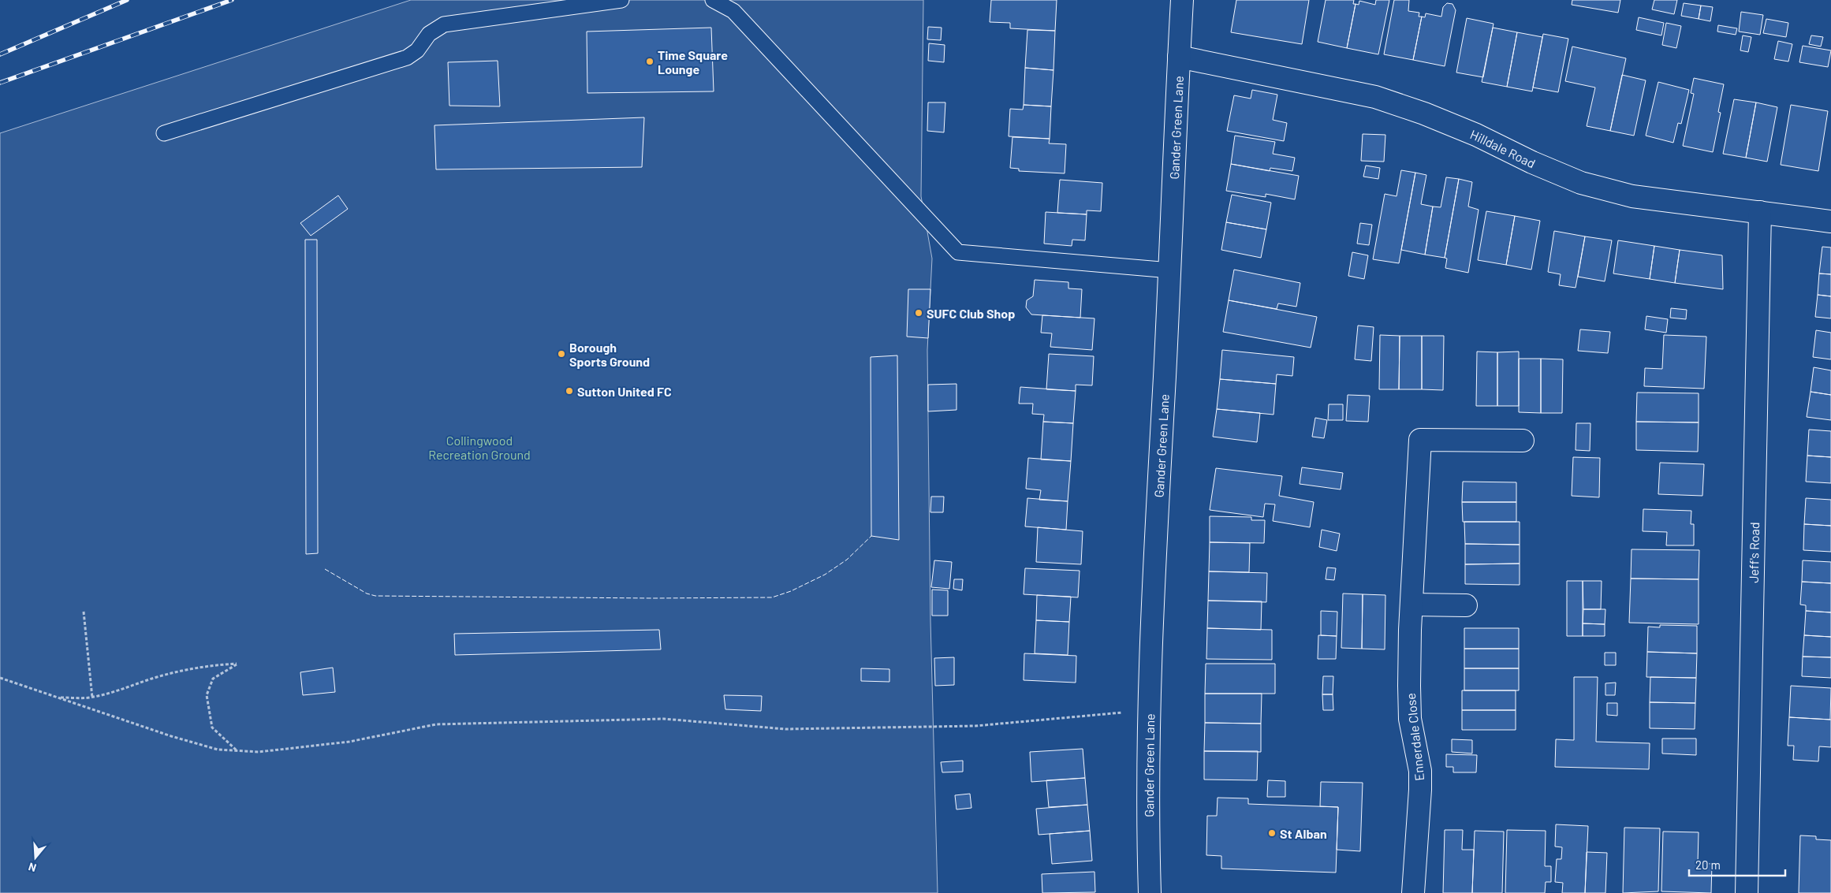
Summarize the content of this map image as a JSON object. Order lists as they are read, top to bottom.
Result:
{
  "streets": {
    "street": [
      "Gander Green Lane",
      "Hilldale Road",
      "Jeff's Road",
      "Ennerdale Close"
    ]
  },
  "crossings": [
    ["Gander Green Lane", "Hilldale Road"],
    ["Hilldale Road", "Jeff's Road"]
  ],
  "parks": ["Collingwood Recreation Ground"],
  "places": [
    "Time Square Lounge",
    "SUFC Club Shop",
    "Borough Sports Ground",
    "Sutton United FC",
    "St Alban"
  ],
  "scale_bar": "20 m",
  "north": "bottom"
}
